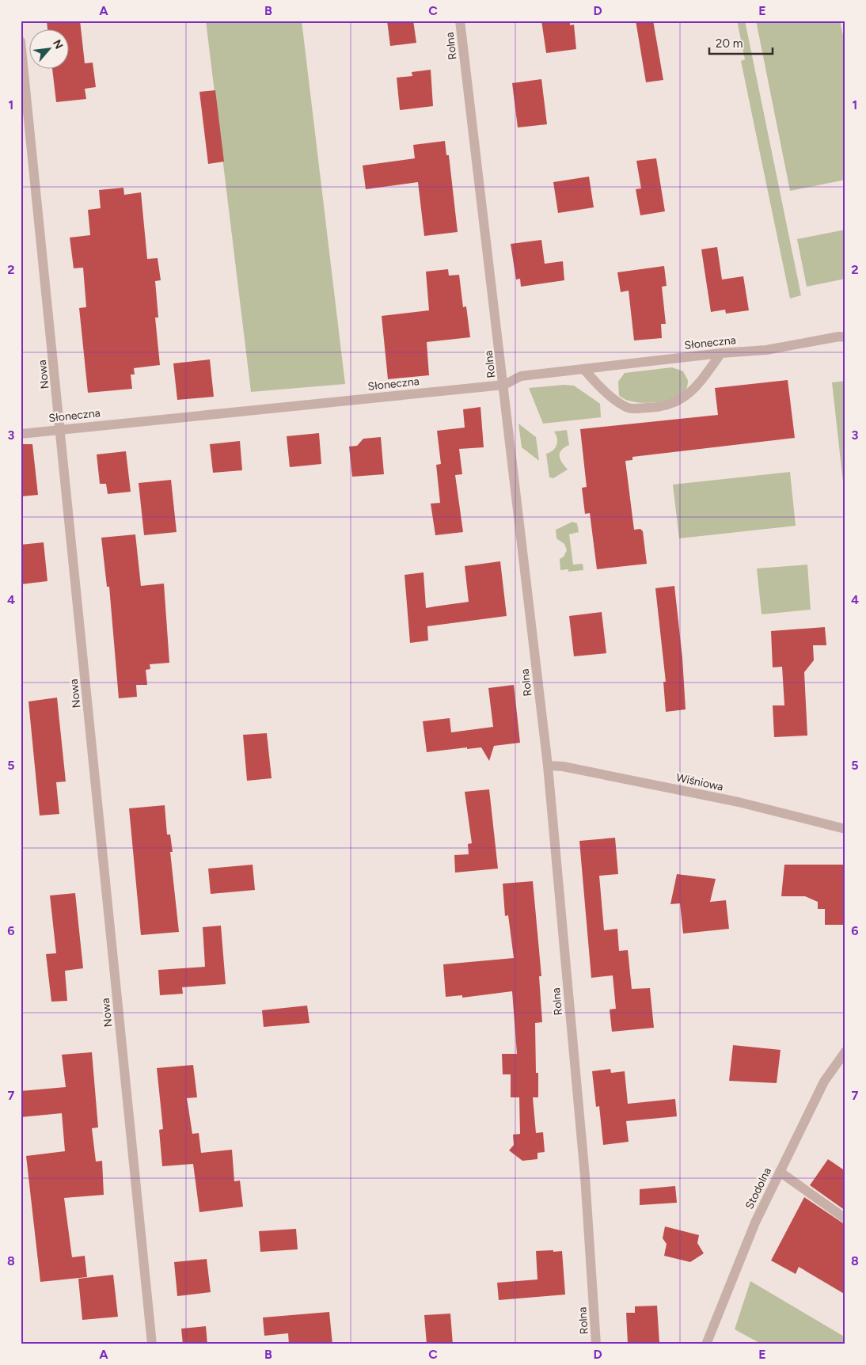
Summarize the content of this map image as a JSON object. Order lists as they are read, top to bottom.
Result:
{
  "streets": {
    "street": [
      "Rolna",
      "Słoneczna",
      "Nowa",
      "Wiśniowa",
      "Stodolna"
    ]
  },
  "crossings": [
    ["Rolna", "Słoneczna"],
    ["Rolna", "Wiśniowa"],
    ["Słoneczna", "Nowa"]
  ],
  "scale_bar": "20 m",
  "north": "top right",
  "grid": {
    "columns": [
      "A",
      "B",
      "C",
      "D",
      "E"
    ],
    "rows": [
      "1",
      "2",
      "3",
      "4",
      "5",
      "6",
      "7",
      "8"
    ]
  }
}
